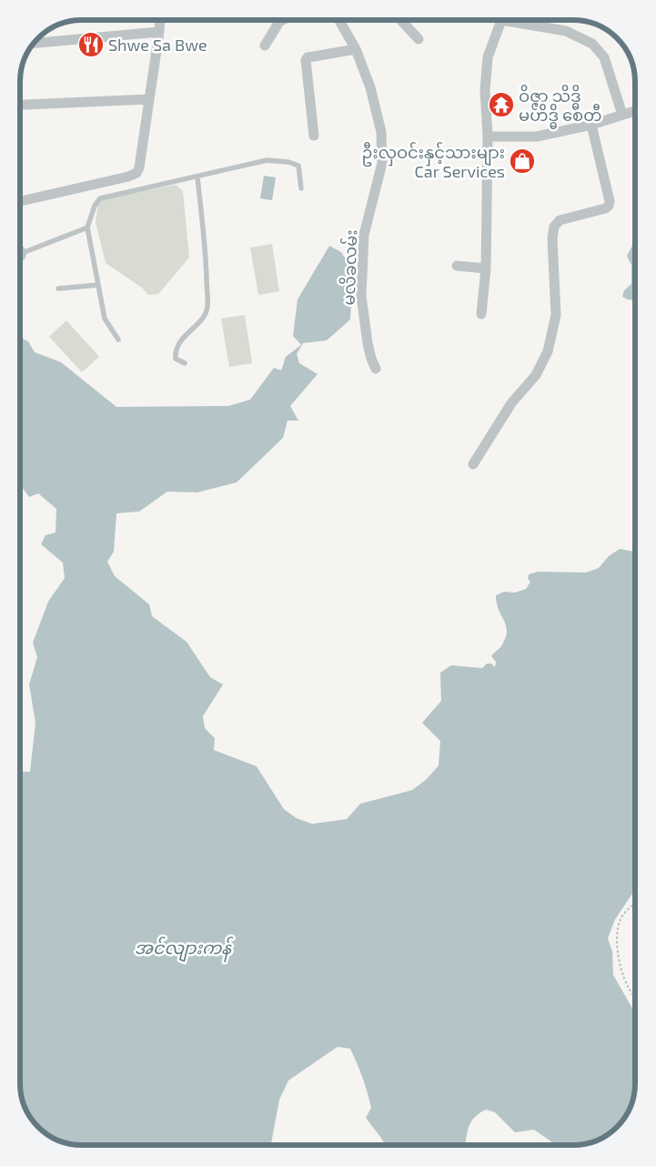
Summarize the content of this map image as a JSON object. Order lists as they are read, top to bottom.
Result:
{
  "streets": {
    "street": ["မလိခလမ်း"]
  },
  "water": ["အင်လျားကန်"],
  "places": {
    "restaurant": ["Shwe Sa Bwe"],
    "temple": ["ဝိဇ္ဇာ သိဒ္ဓိ မဟိဒ္ဓိ စေတီ"],
    "shop": ["ဦးလှဝင်းနှင့်သားများ Car Services"]
  }
}
